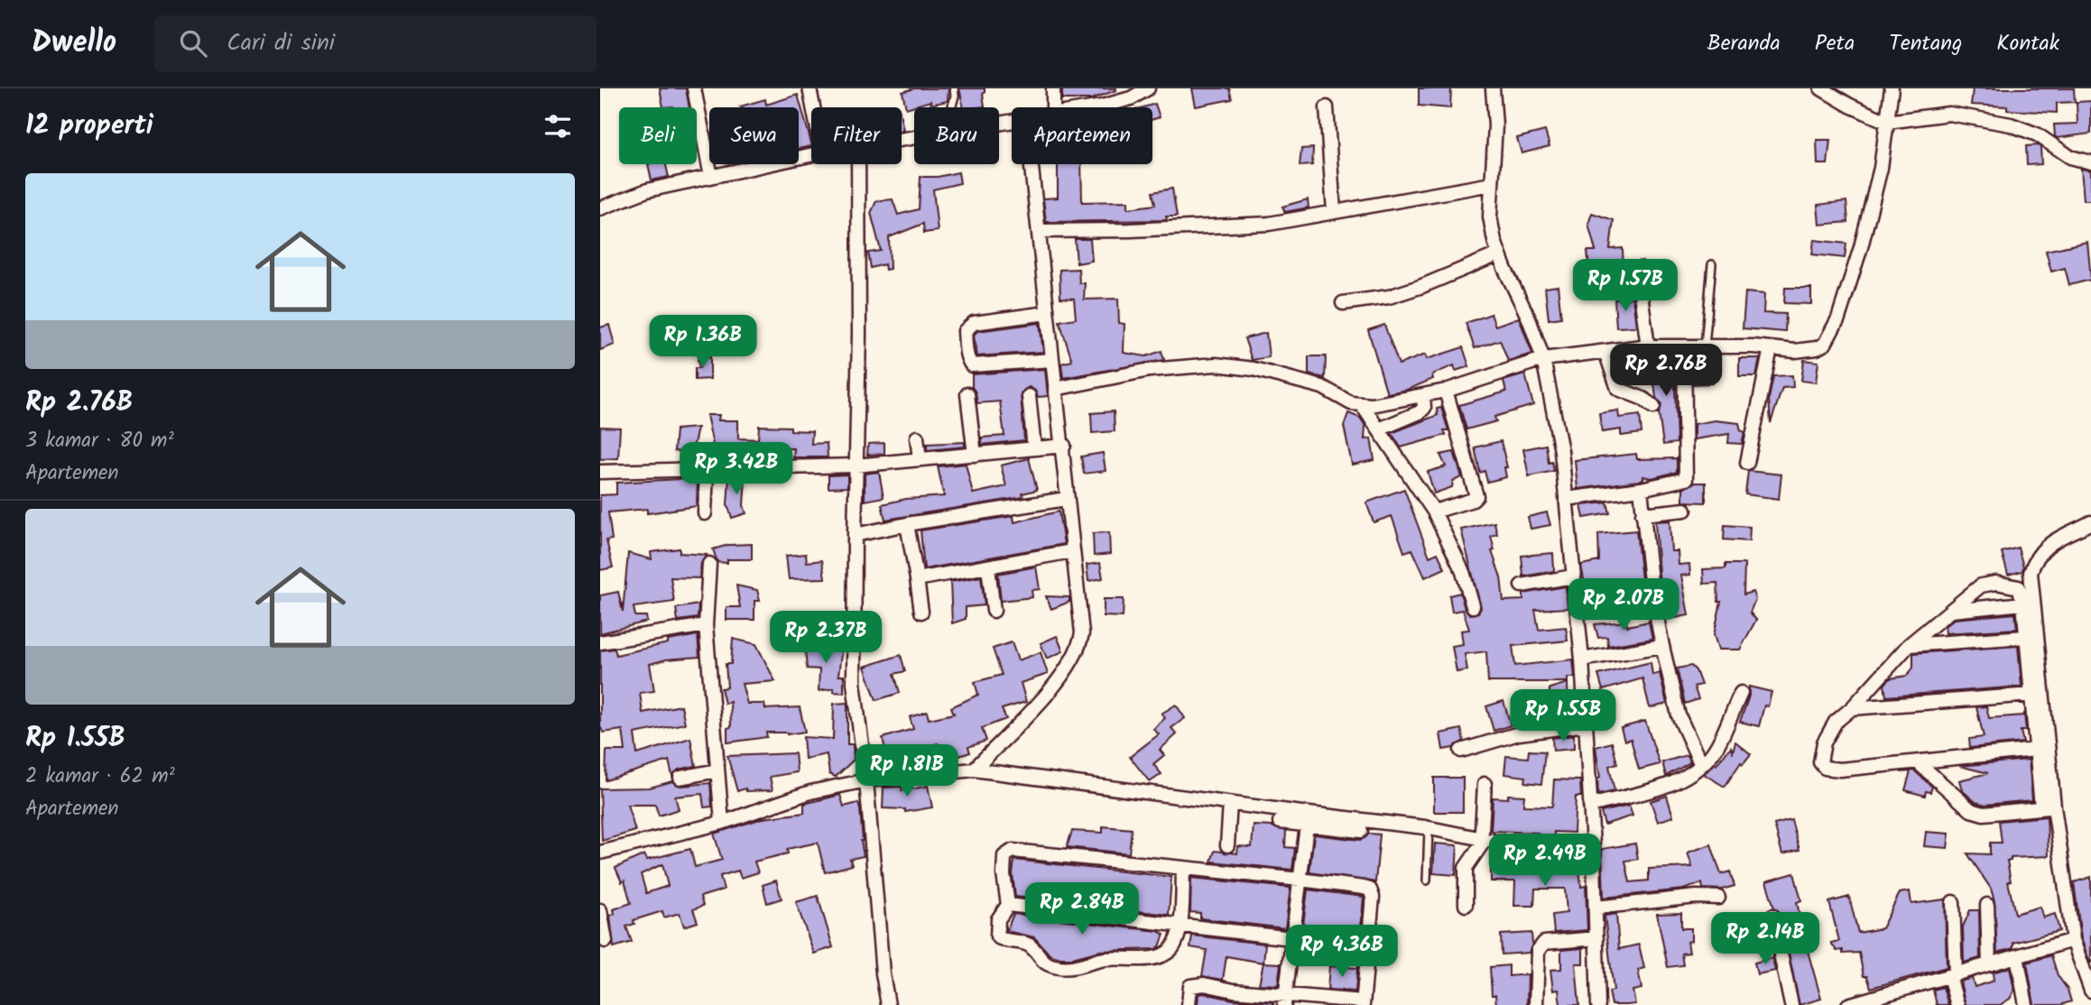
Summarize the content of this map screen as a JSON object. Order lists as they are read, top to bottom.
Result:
{
  "page": {
    "header": "Dwello",
    "search": "Cari di sini",
    "nav": [
      "Beranda",
      "Peta",
      "Tentang",
      "Kontak"
    ],
    "heading": "12 properti",
    "chip": [
      "Beli",
      "Sewa",
      "Filter",
      "Baru",
      "Apartemen"
    ],
    "list": [
      {
        "name": "Rp 2.76B",
        "note": "3 kamar · 80 m² · Apartemen"
      },
      {
        "name": "Rp 1.55B",
        "note": "2 kamar · 62 m² · Apartemen"
      }
    ],
    "price": [
      "Rp 1.57B",
      "Rp 1.36B",
      "Rp 2.76B",
      "Rp 3.42B",
      "Rp 2.07B",
      "Rp 2.37B",
      "Rp 1.55B",
      "Rp 1.81B",
      "Rp 2.49B",
      "Rp 2.84B",
      "Rp 2.14B",
      "Rp 4.36B"
    ]
  }
}
